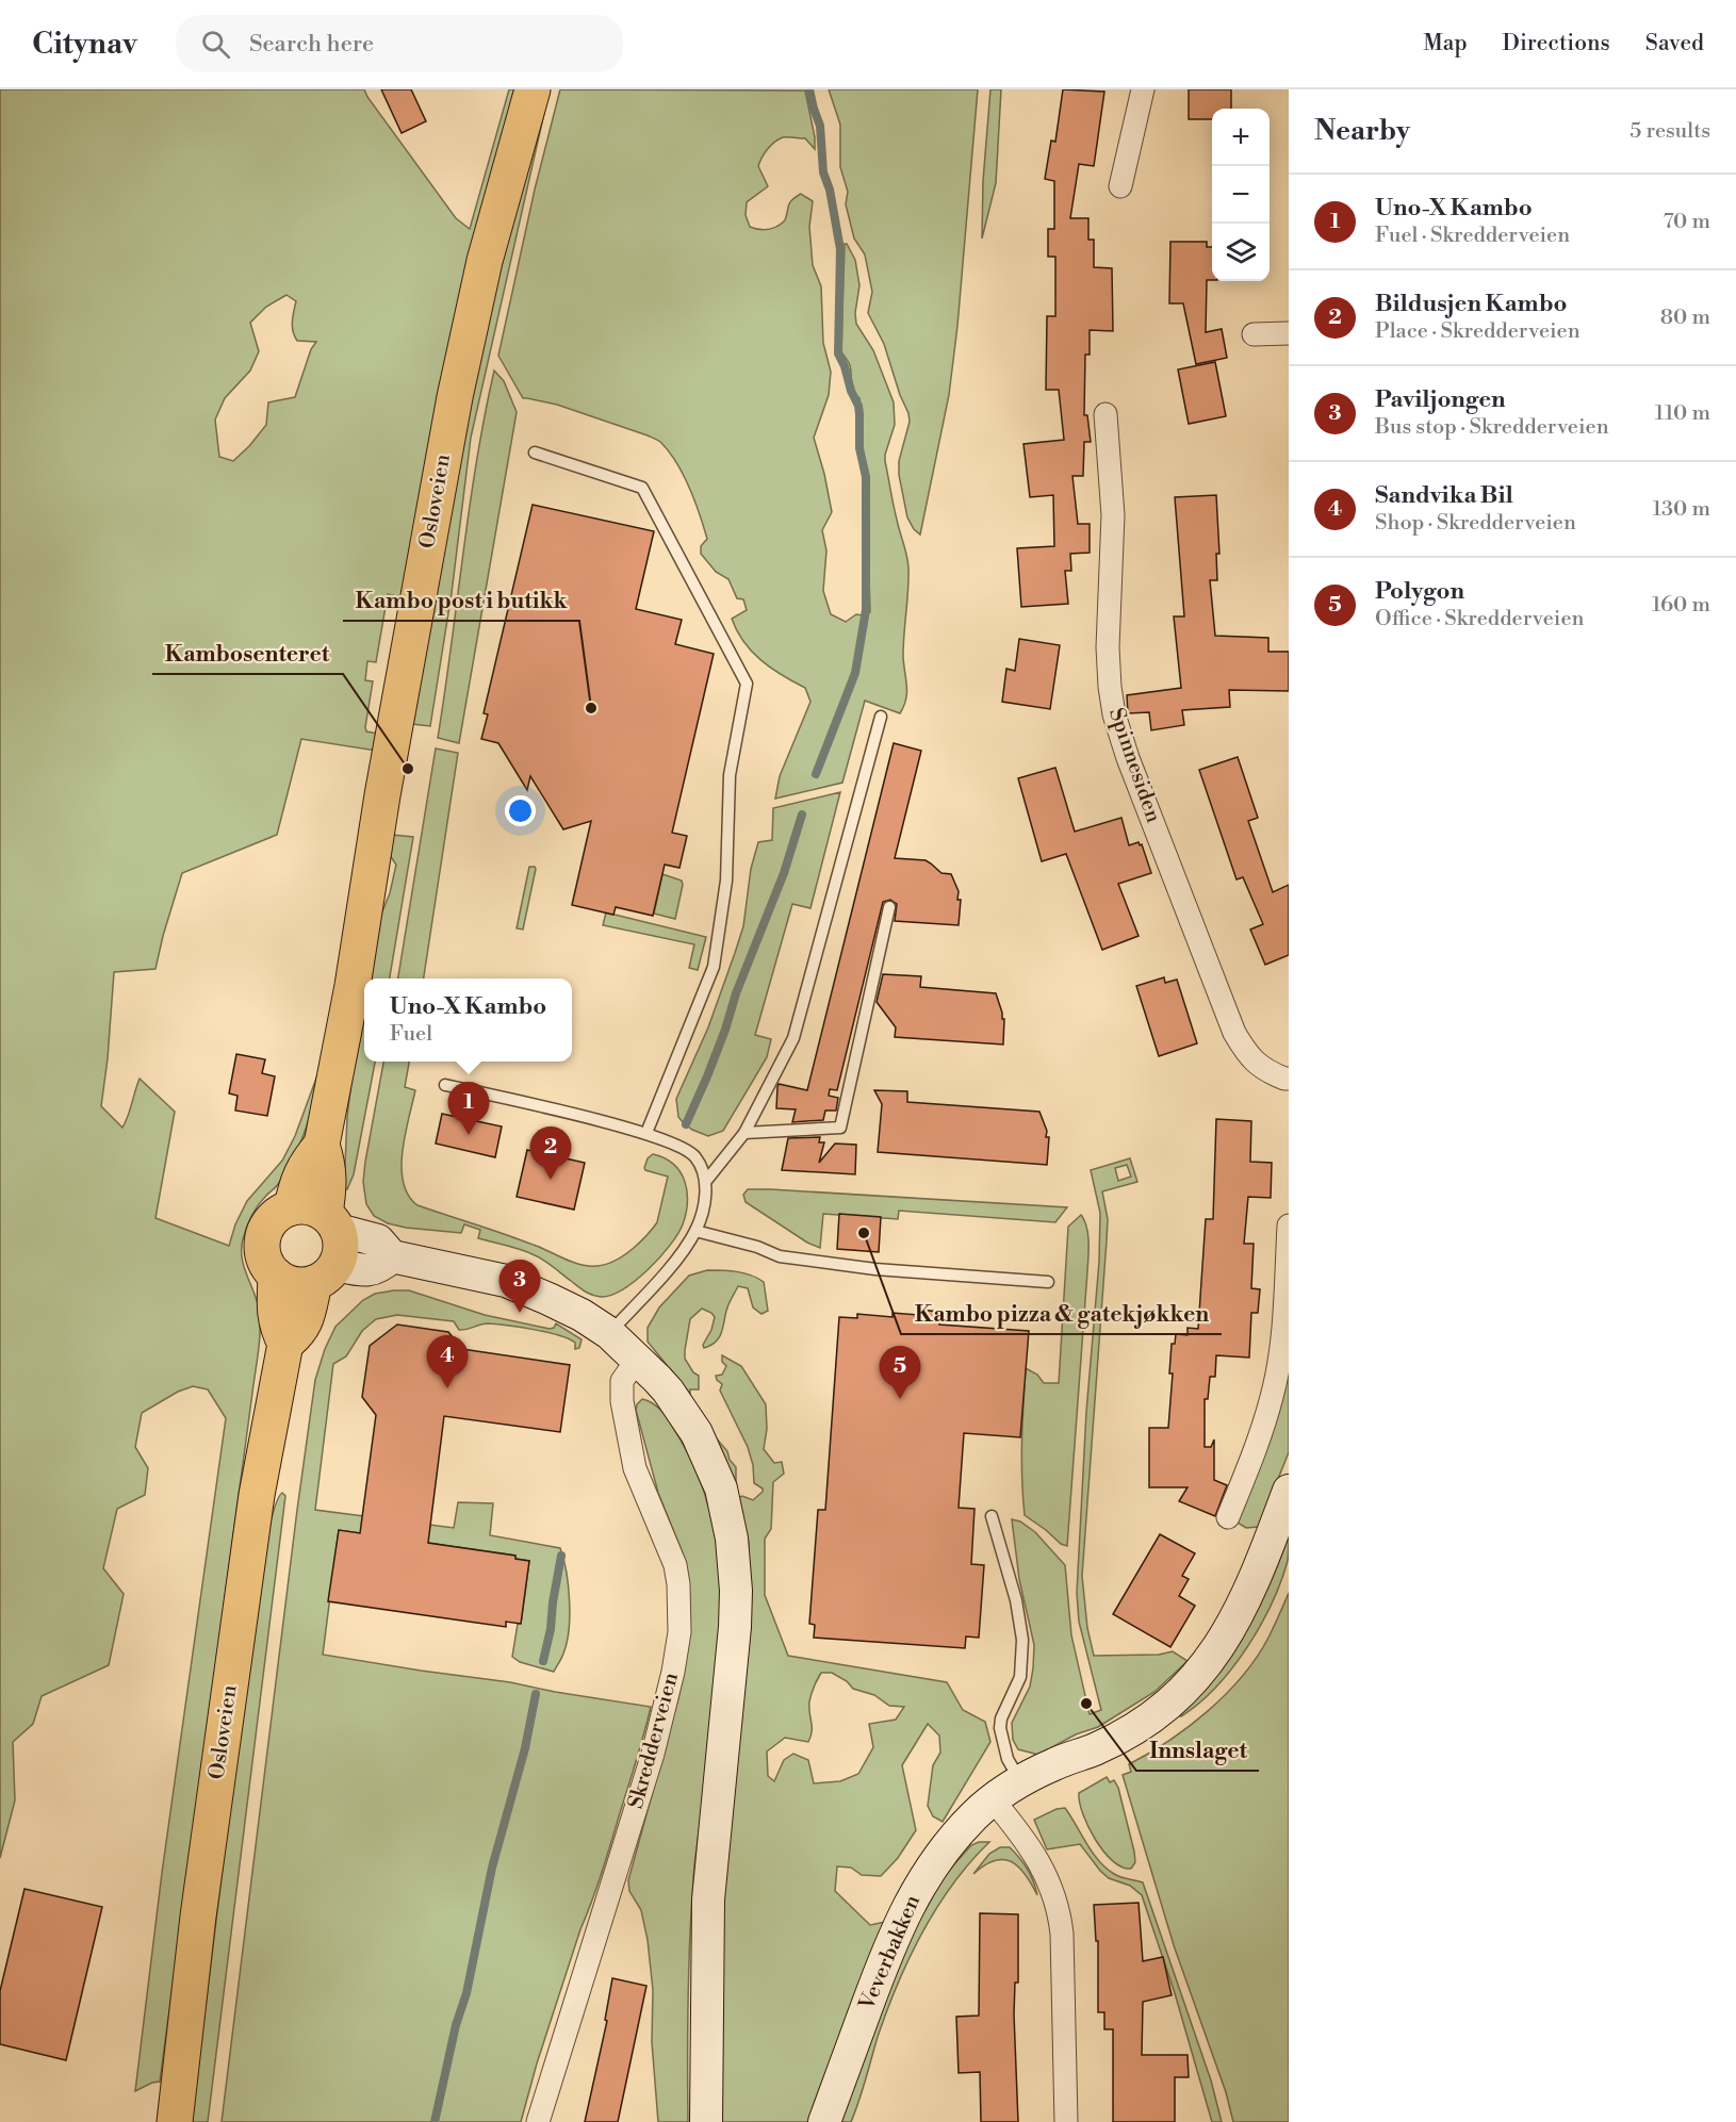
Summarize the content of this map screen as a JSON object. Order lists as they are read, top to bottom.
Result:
{
  "streets": {
    "main road": ["Osloveien"],
    "street": ["Spinnesiden", "Skredderveien", "Veverbakken"]
  },
  "places": [
    "Kambo post i butikk",
    "Kambosenteret",
    "Kambo pizza & gatekjøkken",
    "Innslaget"
  ],
  "page": {
    "header": "Citynav",
    "search": "Search here",
    "nav": ["Map", "Directions", "Saved"],
    "heading": ["Nearby", "5 results"],
    "map_buttons": ["+", "−"],
    "list": [
      {
        "mark": "1",
        "name": "Uno-X Kambo",
        "note": "Fuel · Skredderveien",
        "value": "70 m"
      },
      {
        "mark": "2",
        "name": "Bildusjen Kambo",
        "note": "Place · Skredderveien",
        "value": "80 m"
      },
      {
        "mark": "3",
        "name": "Paviljongen",
        "note": "Bus stop · Skredderveien",
        "value": "110 m"
      },
      {
        "mark": "4",
        "name": "Sandvika Bil",
        "note": "Shop · Skredderveien",
        "value": "130 m"
      },
      {
        "mark": "5",
        "name": "Polygon",
        "note": "Office · Skredderveien",
        "value": "160 m"
      }
    ],
    "popup": ["Uno-X Kambo", "Fuel"],
    "pins": [
      "1",
      "2",
      "3",
      "4",
      "5"
    ]
  }
}
